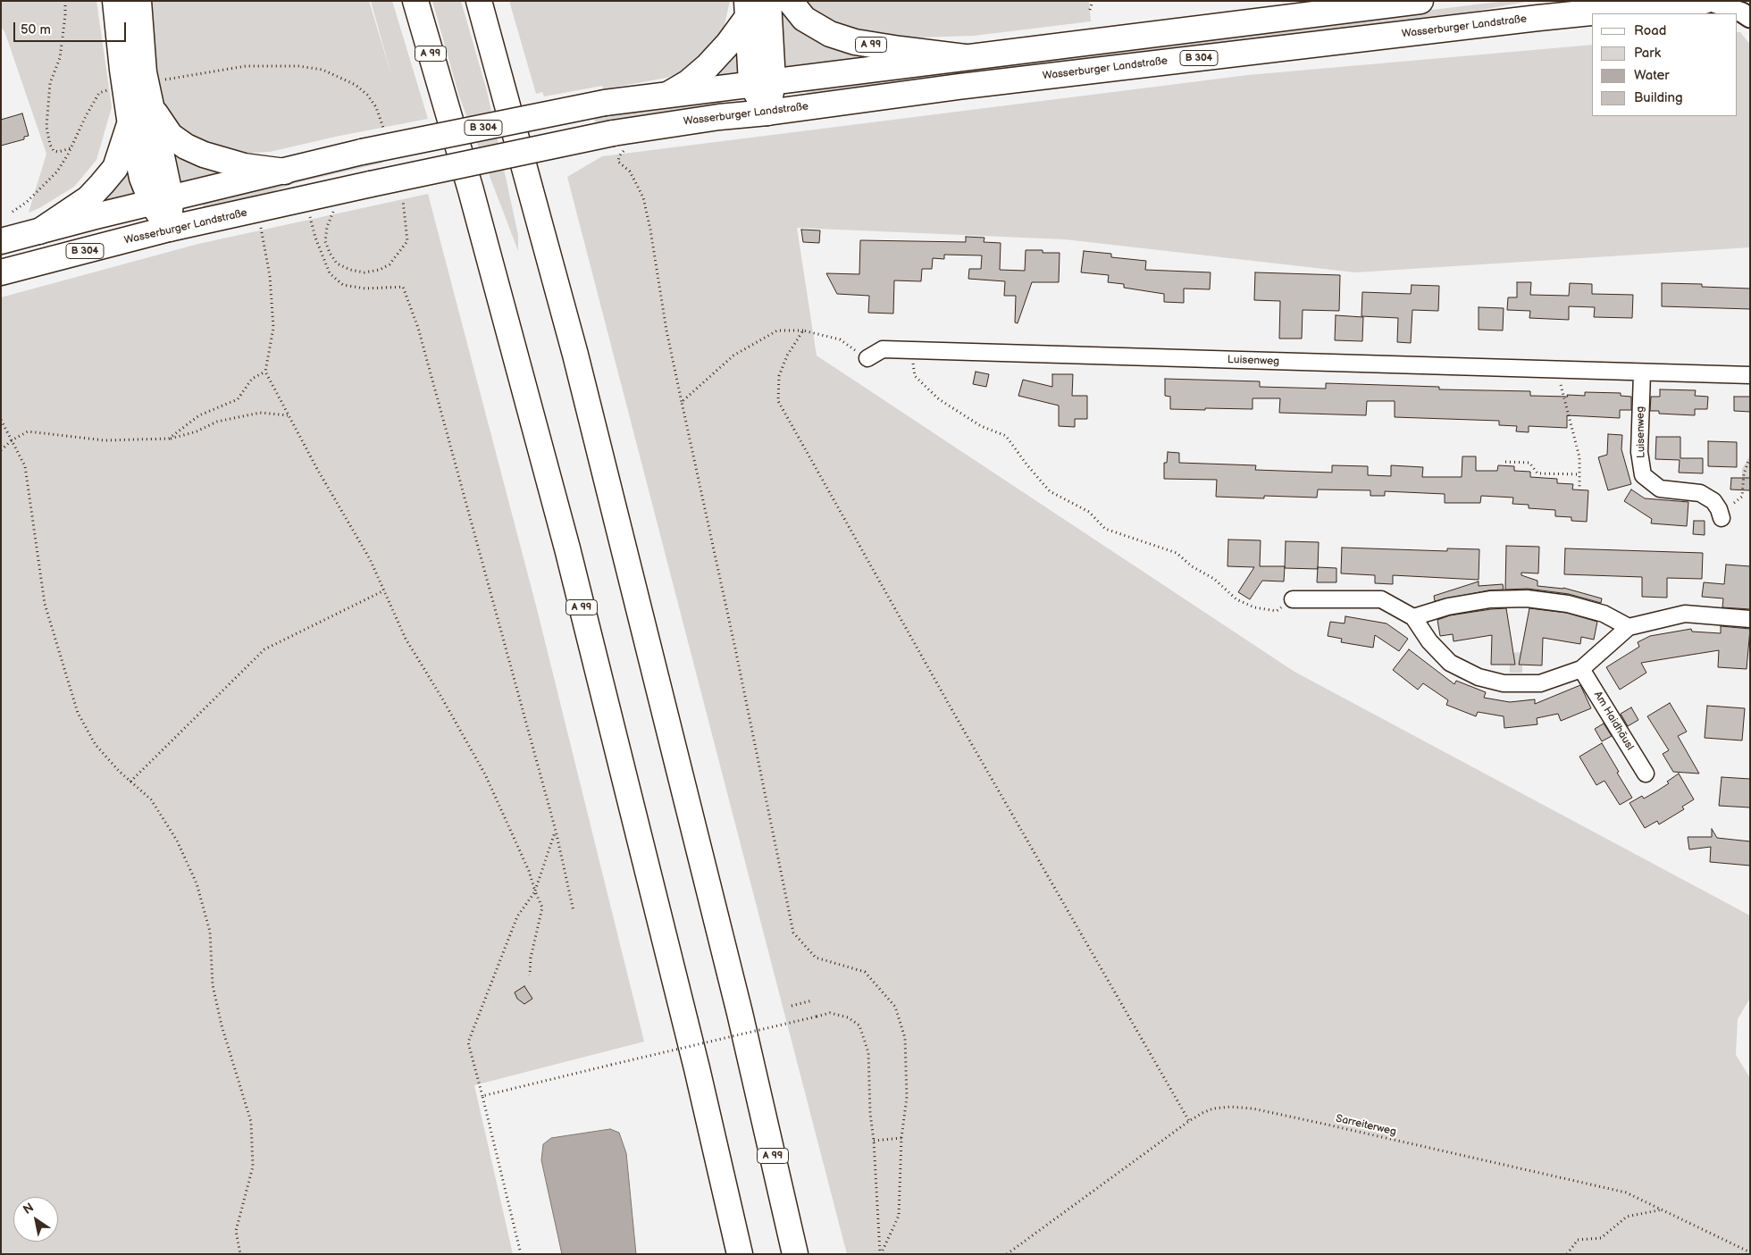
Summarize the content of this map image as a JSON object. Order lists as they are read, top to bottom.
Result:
{
  "streets": {
    "main road": ["Wasserburger Landstraße", "A 99", "B 304"],
    "street": ["Luisenweg", "Am Haidhäusl"],
    "path": ["Sarreiterweg"]
  },
  "crossings": [
    ["A 99", "B 304"]
  ],
  "legend": [
    "Road",
    "Park",
    "Water",
    "Building"
  ],
  "scale_bar": "50 m",
  "north": "top left"
}
